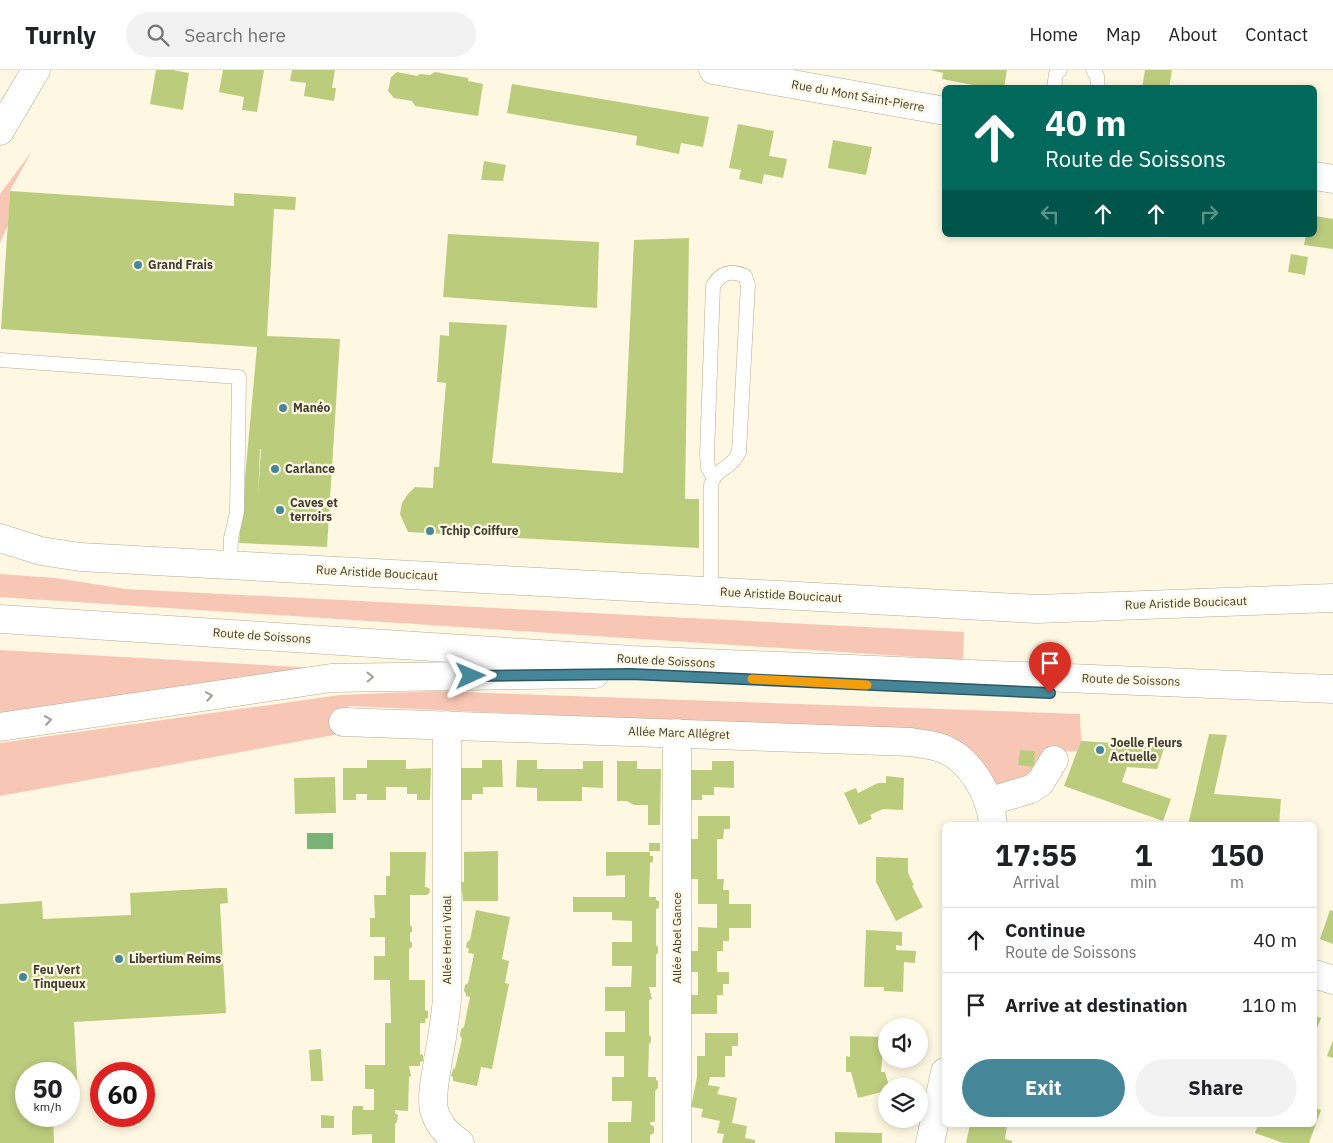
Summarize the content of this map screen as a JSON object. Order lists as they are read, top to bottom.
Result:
{
  "streets": {
    "street": [
      "Rue du Mont Saint-Pierre",
      "Rue Aristide Boucicaut",
      "Route de Soissons",
      "Allée Marc Allégret",
      "Allée Abel Gance",
      "Allée Henri Vidal"
    ]
  },
  "crossings": [
    ["Allée Marc Allégret", "Allée Abel Gance"],
    ["Allée Marc Allégret", "Allée Henri Vidal"]
  ],
  "places": [
    "Grand Frais",
    "Manéo",
    "Carlance",
    "Caves et terroirs",
    "Tchip Coiffure",
    "Joelle Fleurs Actuelle",
    "Libertium Reims",
    "Feu Vert Tinqueux"
  ],
  "page": {
    "header": "Turnly",
    "search": "Search here",
    "nav": [
      "Home",
      "Map",
      "About",
      "Contact"
    ],
    "turn": ["40 m", "Route de Soissons"],
    "eta": [
      "17:55",
      "Arrival",
      "1",
      "min",
      "150",
      "m"
    ],
    "list": [
      {
        "name": "Continue",
        "note": "Route de Soissons",
        "value": "40 m"
      },
      {
        "name": "Arrive at destination",
        "value": "110 m"
      }
    ],
    "buttons": ["Exit", "Share"],
    "speed": "50 km/h",
    "limit": "60"
  }
}
